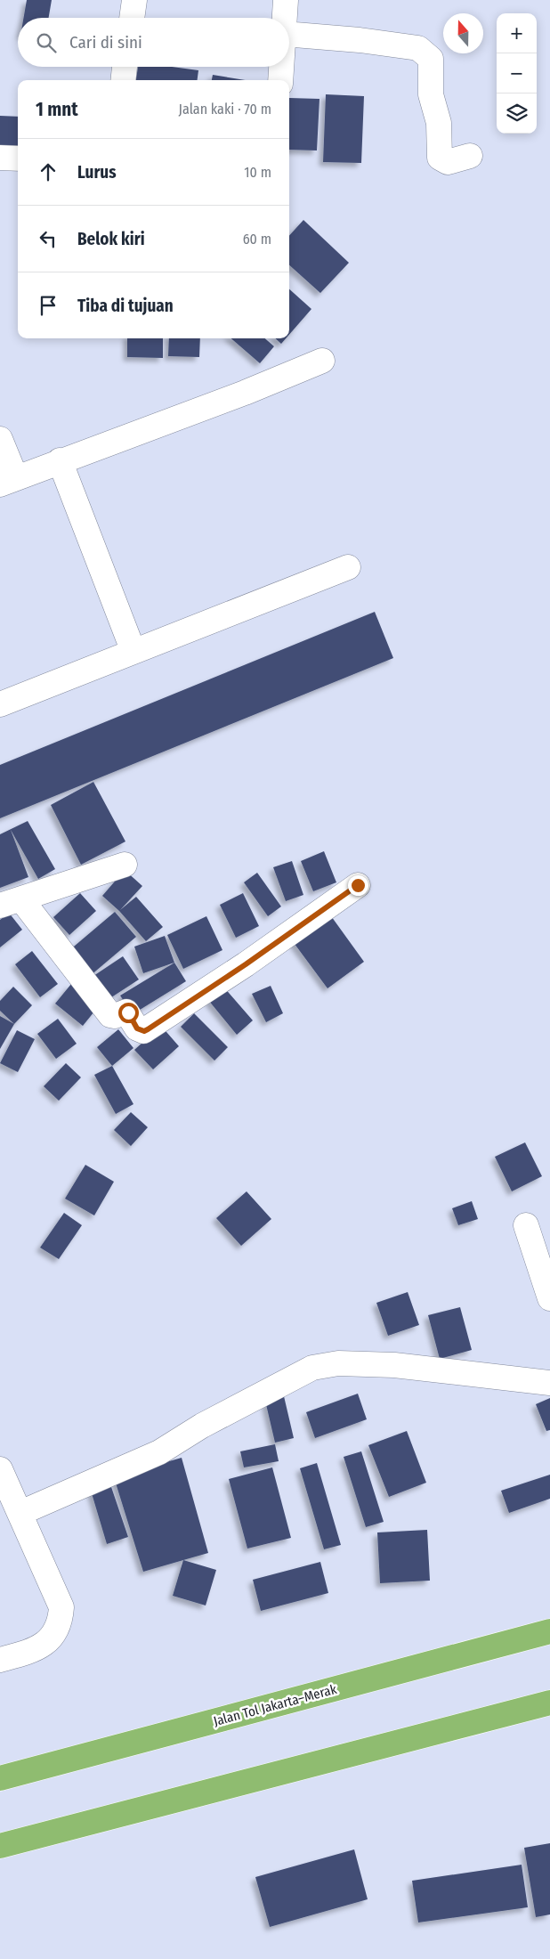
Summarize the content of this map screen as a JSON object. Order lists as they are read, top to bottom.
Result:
{
  "streets": {
    "highway": ["Jalan Tol Jakarta–Merak"]
  },
  "north": "top",
  "page": {
    "map_buttons": ["+", "−"],
    "search": "Cari di sini",
    "heading": ["1 mnt", "Jalan kaki · 70 m"],
    "list": [
      ["Lurus", "10 m"],
      ["Belok kiri", "60 m"],
      "Tiba di tujuan"
    ]
  }
}
